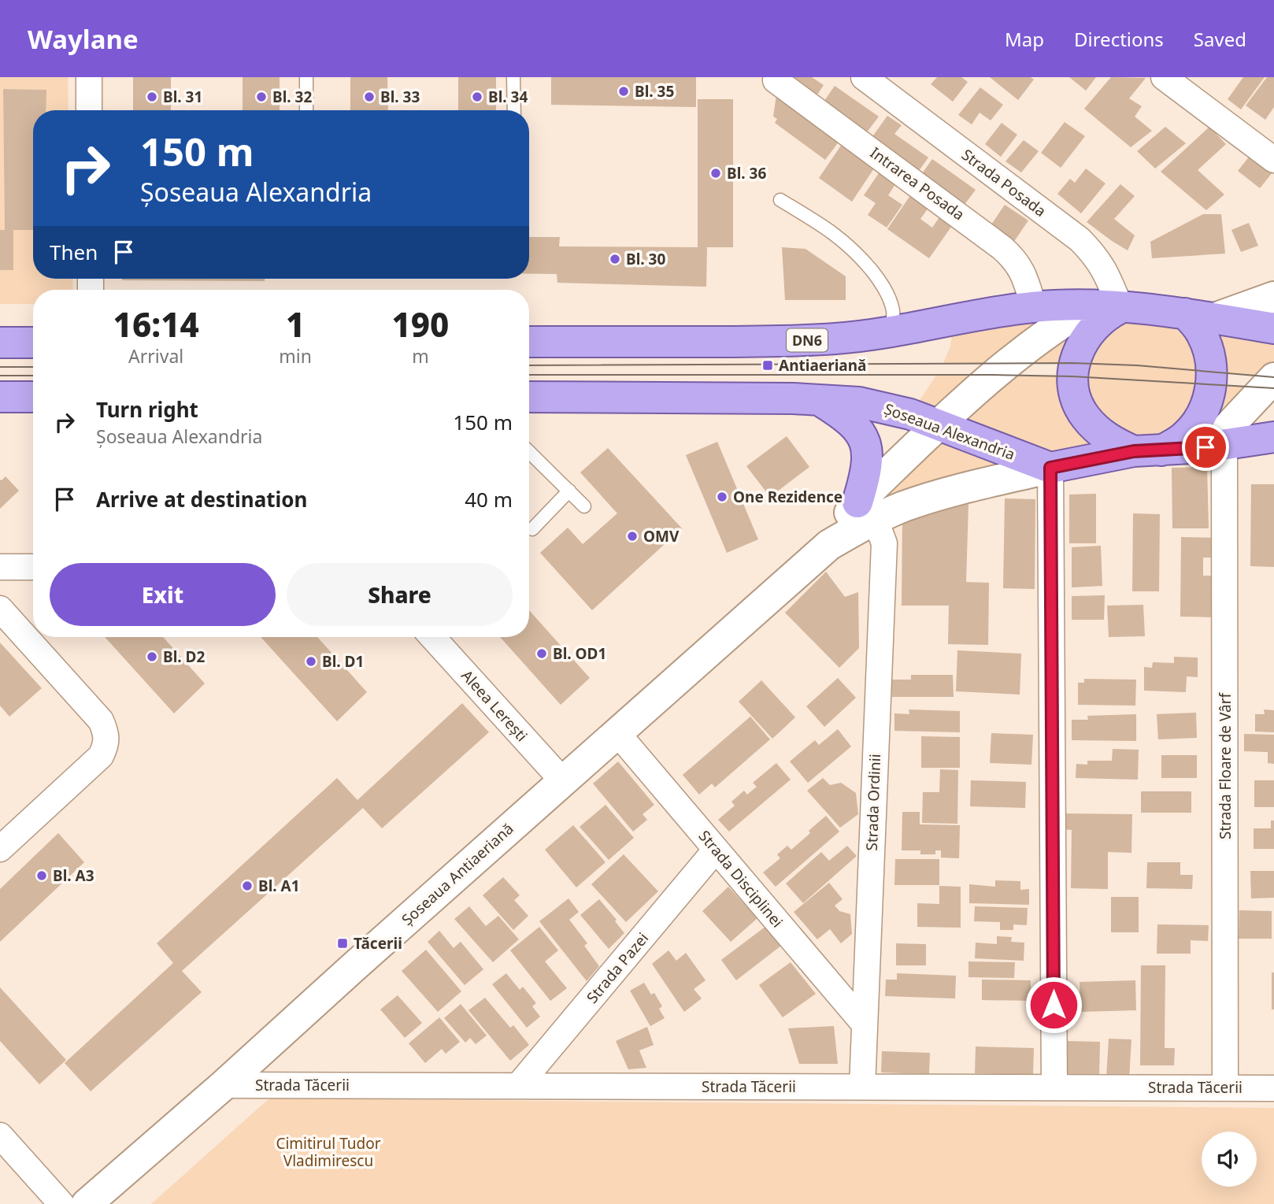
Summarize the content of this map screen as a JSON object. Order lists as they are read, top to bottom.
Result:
{
  "streets": {
    "main road": ["DN6", "Șoseaua Alexandria", "Șoseaua Antiaeriană"],
    "street": [
      "Strada Posada",
      "Intrarea Posada",
      "Aleea Lerești",
      "Strada Floare de Vârf",
      "Strada Ordinii",
      "Strada Disciplinei",
      "Strada Pazei",
      "Strada Tăcerii"
    ]
  },
  "crossings": [
    ["Strada Posada", "DN6"],
    ["Intrarea Posada", "DN6"],
    ["DN6", "Șoseaua Antiaeriană"],
    ["Șoseaua Alexandria", "Șoseaua Antiaeriană"],
    ["Aleea Lerești", "Șoseaua Antiaeriană"],
    ["Strada Floare de Vârf", "Strada Tăcerii"],
    ["Strada Ordinii", "Șoseaua Antiaeriană"],
    ["Strada Ordinii", "Strada Disciplinei"],
    ["Strada Ordinii", "Strada Tăcerii"],
    ["Șoseaua Antiaeriană", "Strada Disciplinei"],
    ["Șoseaua Antiaeriană", "Strada Tăcerii"],
    ["Strada Disciplinei", "Strada Pazei"],
    ["Strada Pazei", "Strada Tăcerii"]
  ],
  "parks": ["Cimitirul Tudor Vladimirescu"],
  "places": {
    "other": [
      "Bl. 35",
      "Bl. 31",
      "Bl. 32",
      "Bl. 33",
      "Bl. 34",
      "Bl. 36",
      "Bl. 30",
      "One Rezidence",
      "OMV",
      "Bl. OD1",
      "Bl. D2",
      "Bl. D1",
      "Bl. A3",
      "Bl. A1"
    ],
    "transit": ["Antiaeriană", "Tăcerii"]
  },
  "page": {
    "header": "Waylane",
    "nav": ["Map", "Directions", "Saved"],
    "turn": ["150 m", "Șoseaua Alexandria"],
    "then": "Then",
    "eta": [
      "16:14",
      "Arrival",
      "1",
      "min",
      "190",
      "m"
    ],
    "list": [
      {
        "name": "Turn right",
        "note": "Șoseaua Alexandria",
        "value": "150 m"
      },
      {
        "name": "Arrive at destination",
        "value": "40 m"
      }
    ],
    "buttons": ["Exit", "Share"]
  }
}
